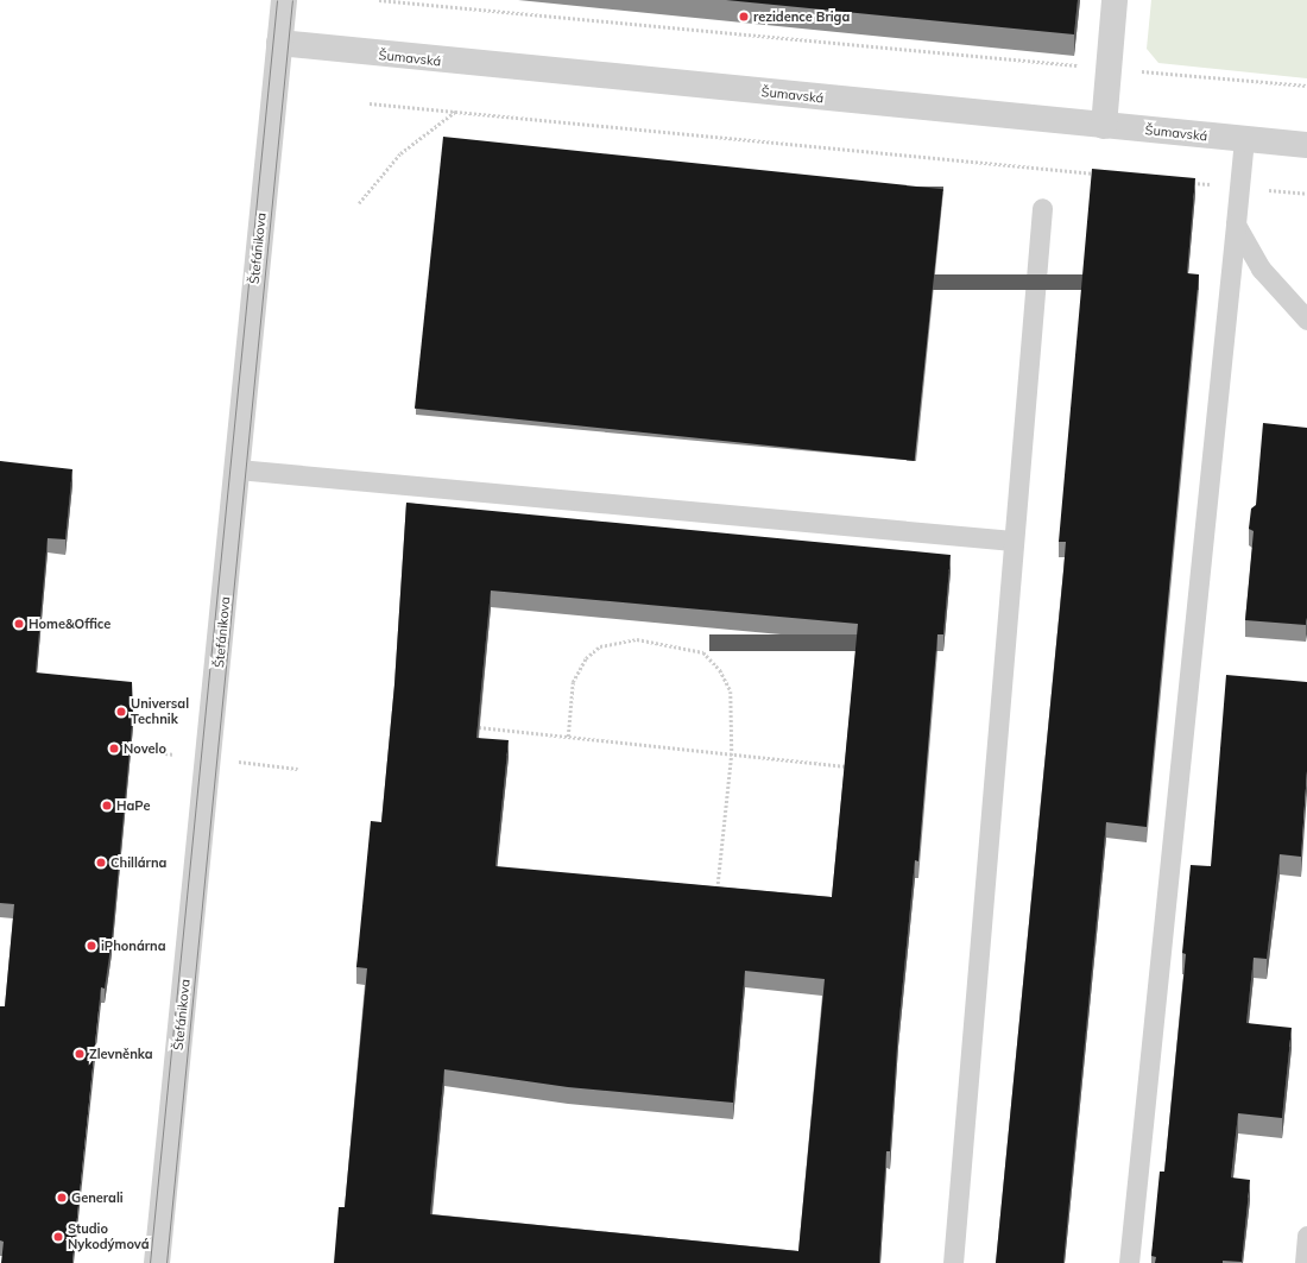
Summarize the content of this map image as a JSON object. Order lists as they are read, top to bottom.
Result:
{
  "streets": {
    "street": ["Šumavská", "Štefánikova"]
  },
  "crossings": [
    ["Šumavská", "Štefánikova"]
  ],
  "places": [
    "rezidence Briga",
    "Home&Office",
    "Universal Technik",
    "Novelo",
    "HaPe",
    "Chillárna",
    "iPhonárna",
    "Zlevněnka",
    "Generali",
    "Studio Nykodýmová"
  ]
}
